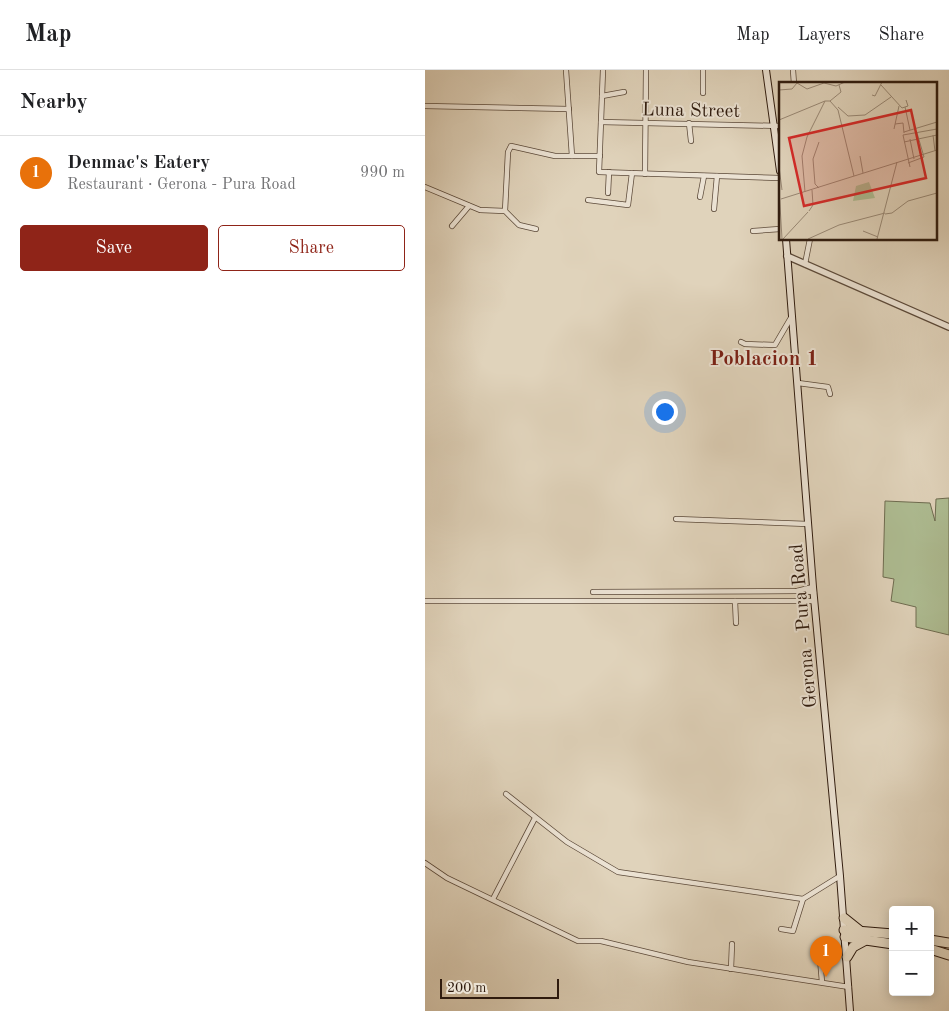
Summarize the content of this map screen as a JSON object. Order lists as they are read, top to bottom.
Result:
{
  "streets": {
    "main road": ["Gerona - Pura Road"],
    "street": ["Luna Street"]
  },
  "districts": ["Poblacion 1"],
  "scale_bar": "200 m",
  "page": {
    "header": "Map",
    "nav": ["Map", "Layers", "Share"],
    "heading": "Nearby",
    "list": [
      {
        "mark": "1",
        "name": "Denmac's Eatery",
        "note": "Restaurant · Gerona - Pura Road",
        "value": "990 m"
      }
    ],
    "buttons": ["Save", "Share"],
    "map_buttons": ["+", "−"],
    "pins": "1",
    "scale": "200 m"
  }
}
